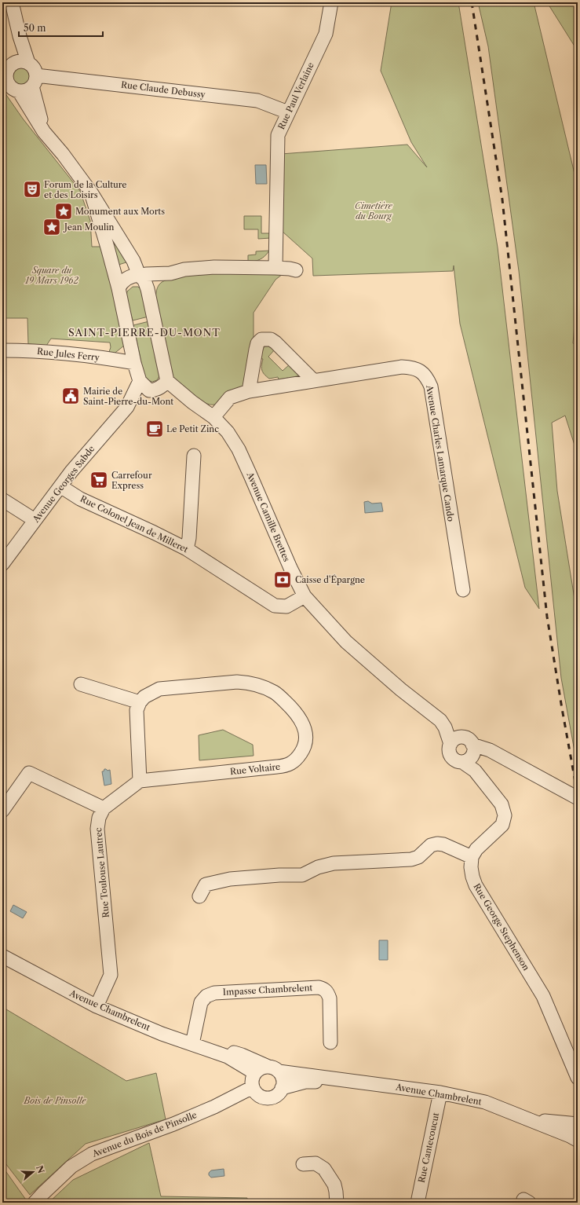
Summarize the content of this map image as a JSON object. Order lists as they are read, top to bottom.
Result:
{
  "streets": {
    "street": [
      "Rue Claude Debussy",
      "Rue Paul Verlaine",
      "Rue Jules Ferry",
      "Avenue Charles Lamarque Cando",
      "Avenue Georges Sabde",
      "Avenue Camille Brettes",
      "Rue Colonel Jean de Milleret",
      "Rue Voltaire",
      "Rue Toulouse Lautrec",
      "Rue George Stephenson",
      "Impasse Chambrelent",
      "Avenue Chambrelent",
      "Avenue du Bois de Pinsolle",
      "Rue Cantecoucut"
    ]
  },
  "crossings": [
    ["Rue Claude Debussy", "Rue Paul Verlaine"],
    ["Avenue Charles Lamarque Cando", "Avenue Camille Brettes"],
    ["Avenue Georges Sabde", "Rue Colonel Jean de Milleret"],
    ["Avenue Camille Brettes", "Rue Colonel Jean de Milleret"],
    ["Rue Toulouse Lautrec", "Avenue Chambrelent"],
    ["Impasse Chambrelent", "Avenue Chambrelent"],
    ["Avenue Chambrelent", "Avenue du Bois de Pinsolle"],
    ["Avenue Chambrelent", "Rue Cantecoucut"]
  ],
  "districts": ["SAINT-PIERRE-DU-MONT"],
  "parks": ["Cimetière du Bourg", "Square du 19 Mars 1962", "Bois de Pinsolle"],
  "places": {
    "theatre": ["Forum de la Culture et des Loisirs"],
    "place": ["Monument aux Morts", "Jean Moulin"],
    "public building": ["Mairie de Saint-Pierre-du-Mont"],
    "cafe": ["Le Petit Zinc"],
    "supermarket": ["Carrefour Express"],
    "bank": ["Caisse d'Épargne"]
  },
  "scale_bar": "50 m",
  "north": "right"
}
